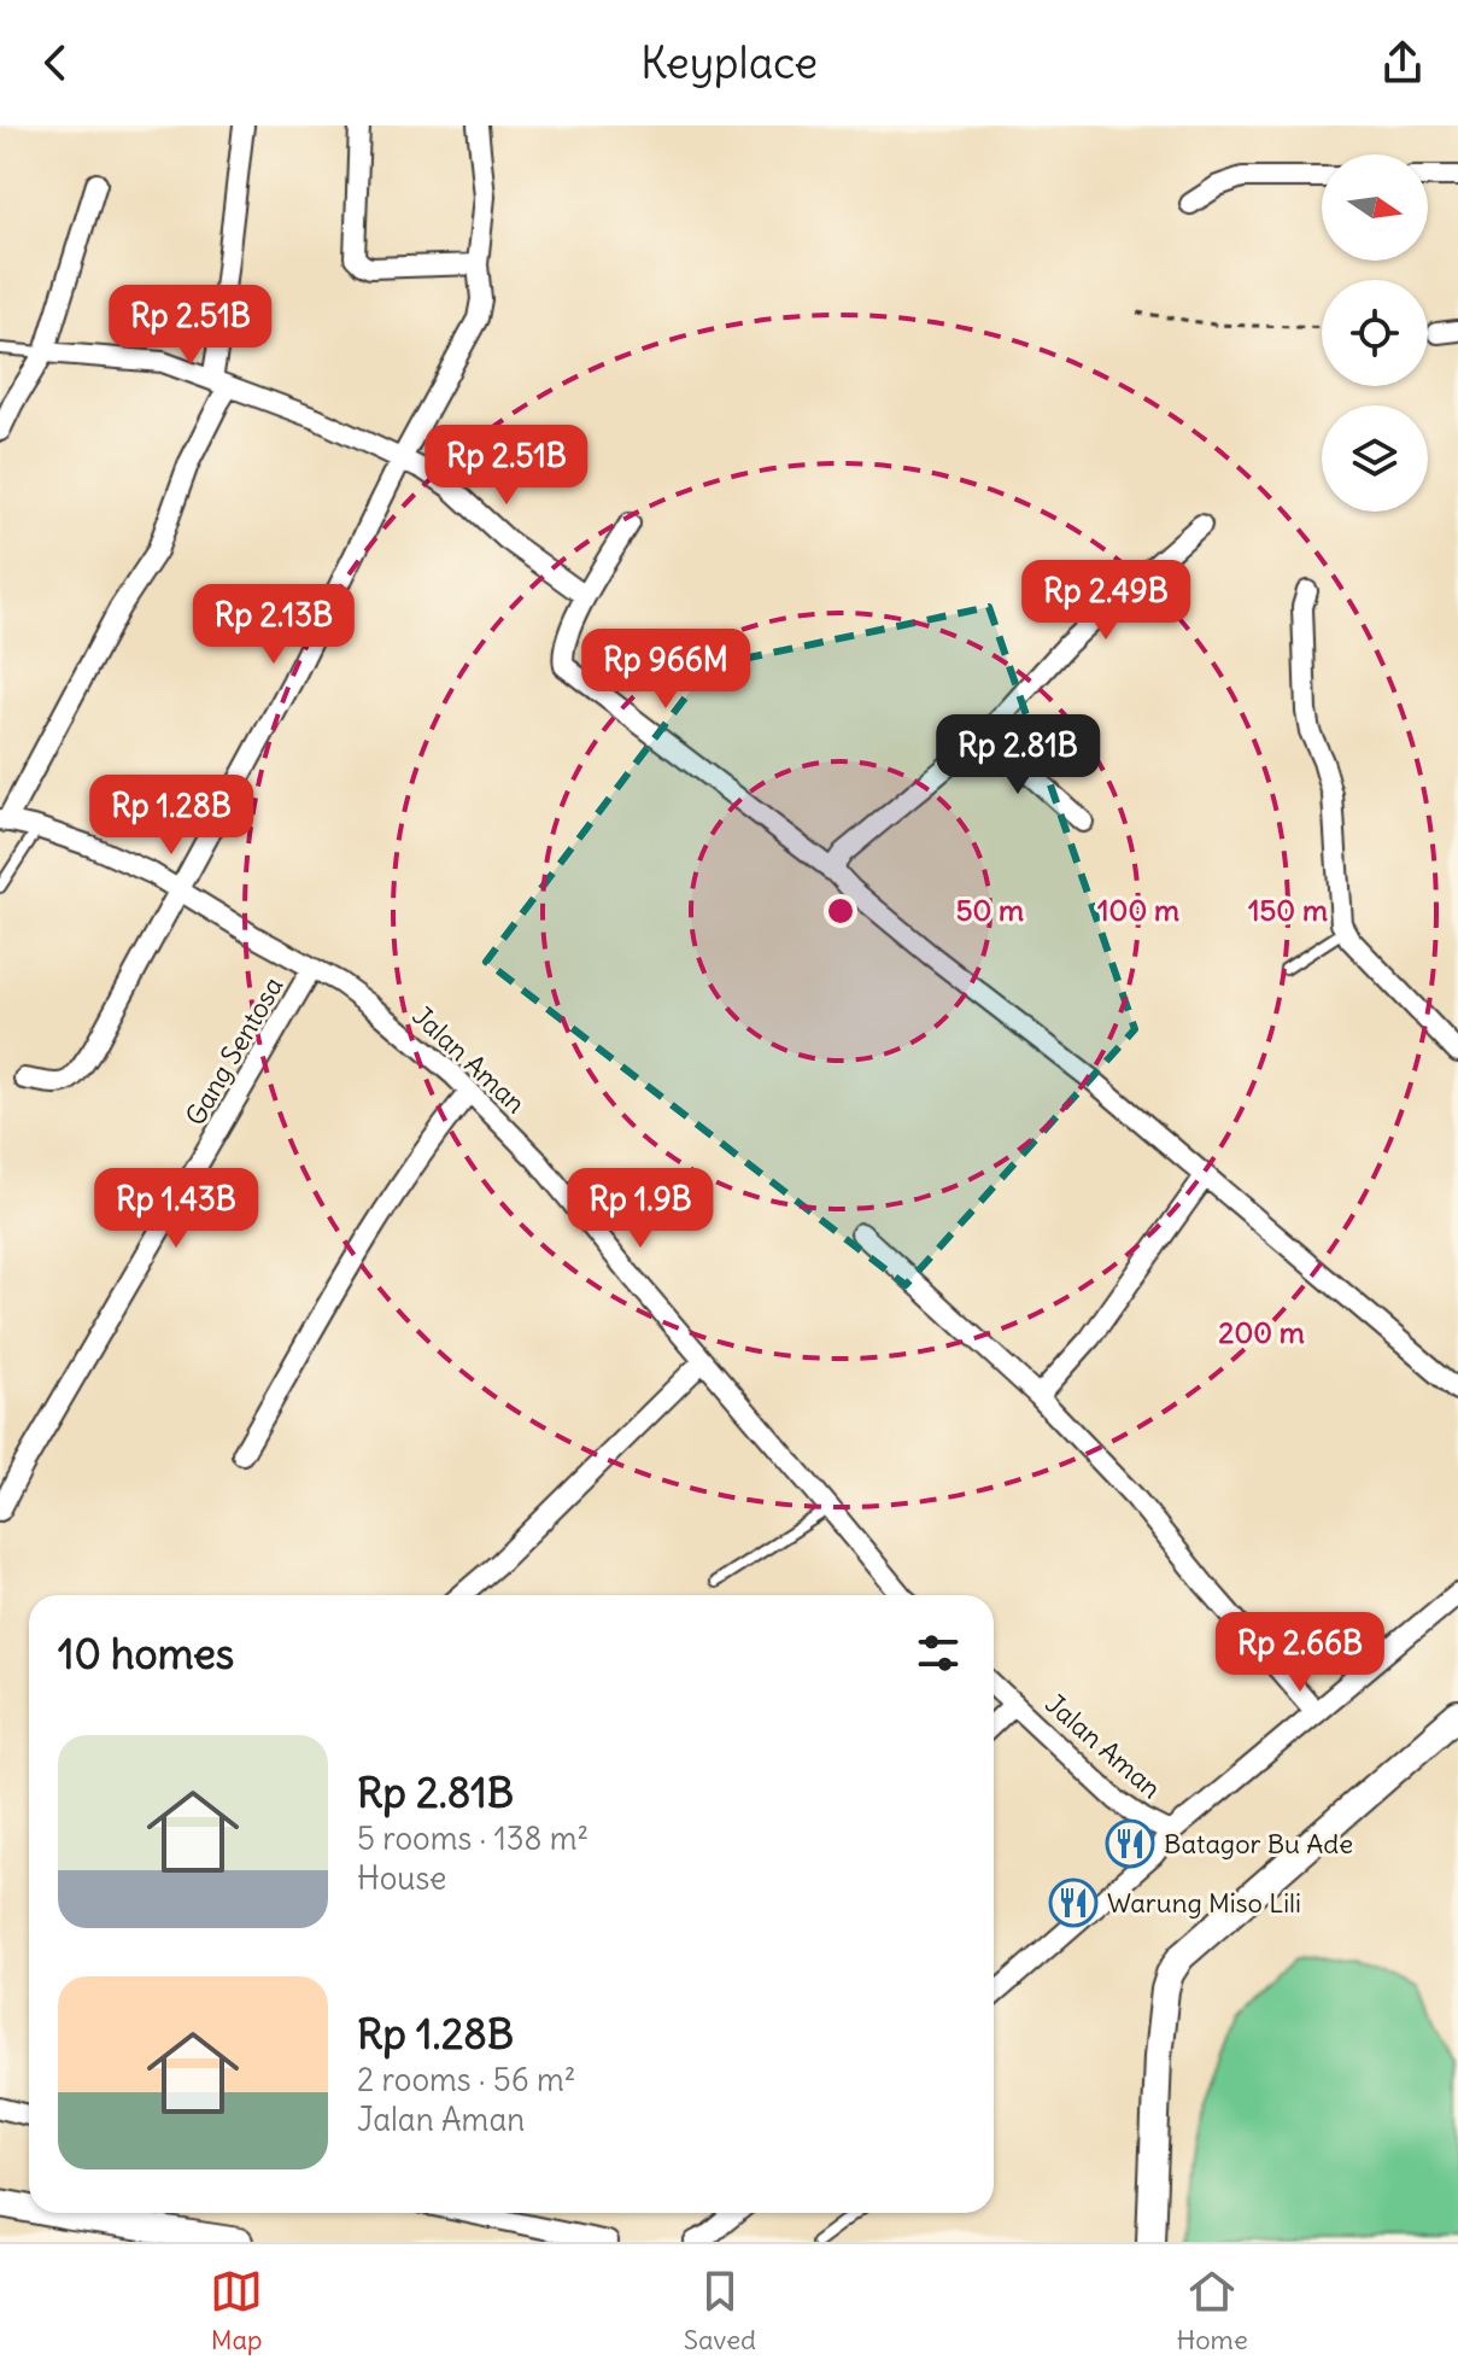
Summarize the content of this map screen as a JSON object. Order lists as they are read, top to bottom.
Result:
{
  "streets": {
    "street": ["Gang Sentosa", "Jalan Aman"]
  },
  "crossings": [
    ["Gang Sentosa", "Jalan Aman"]
  ],
  "places": {
    "restaurant": ["Batagor Bu Ade", "Warung Miso Lili"]
  },
  "north": "right",
  "page": {
    "header": "Keyplace",
    "price": [
      "Rp 2.51B",
      "Rp 2.51B",
      "Rp 2.49B",
      "Rp 2.13B",
      "Rp 966M",
      "Rp 2.81B",
      "Rp 1.28B",
      "Rp 1.43B",
      "Rp 1.9B",
      "Rp 2.66B"
    ],
    "heading": "10 homes",
    "list": [
      {
        "name": "Rp 2.81B",
        "note": "5 rooms · 138 m² · House"
      },
      {
        "name": "Rp 1.28B",
        "note": "2 rooms · 56 m² · Jalan Aman"
      }
    ],
    "tabs": ["Map", "Saved", "Home"]
  },
  "rings": [
    "50 m",
    "100 m",
    "150 m",
    "200 m"
  ]
}
